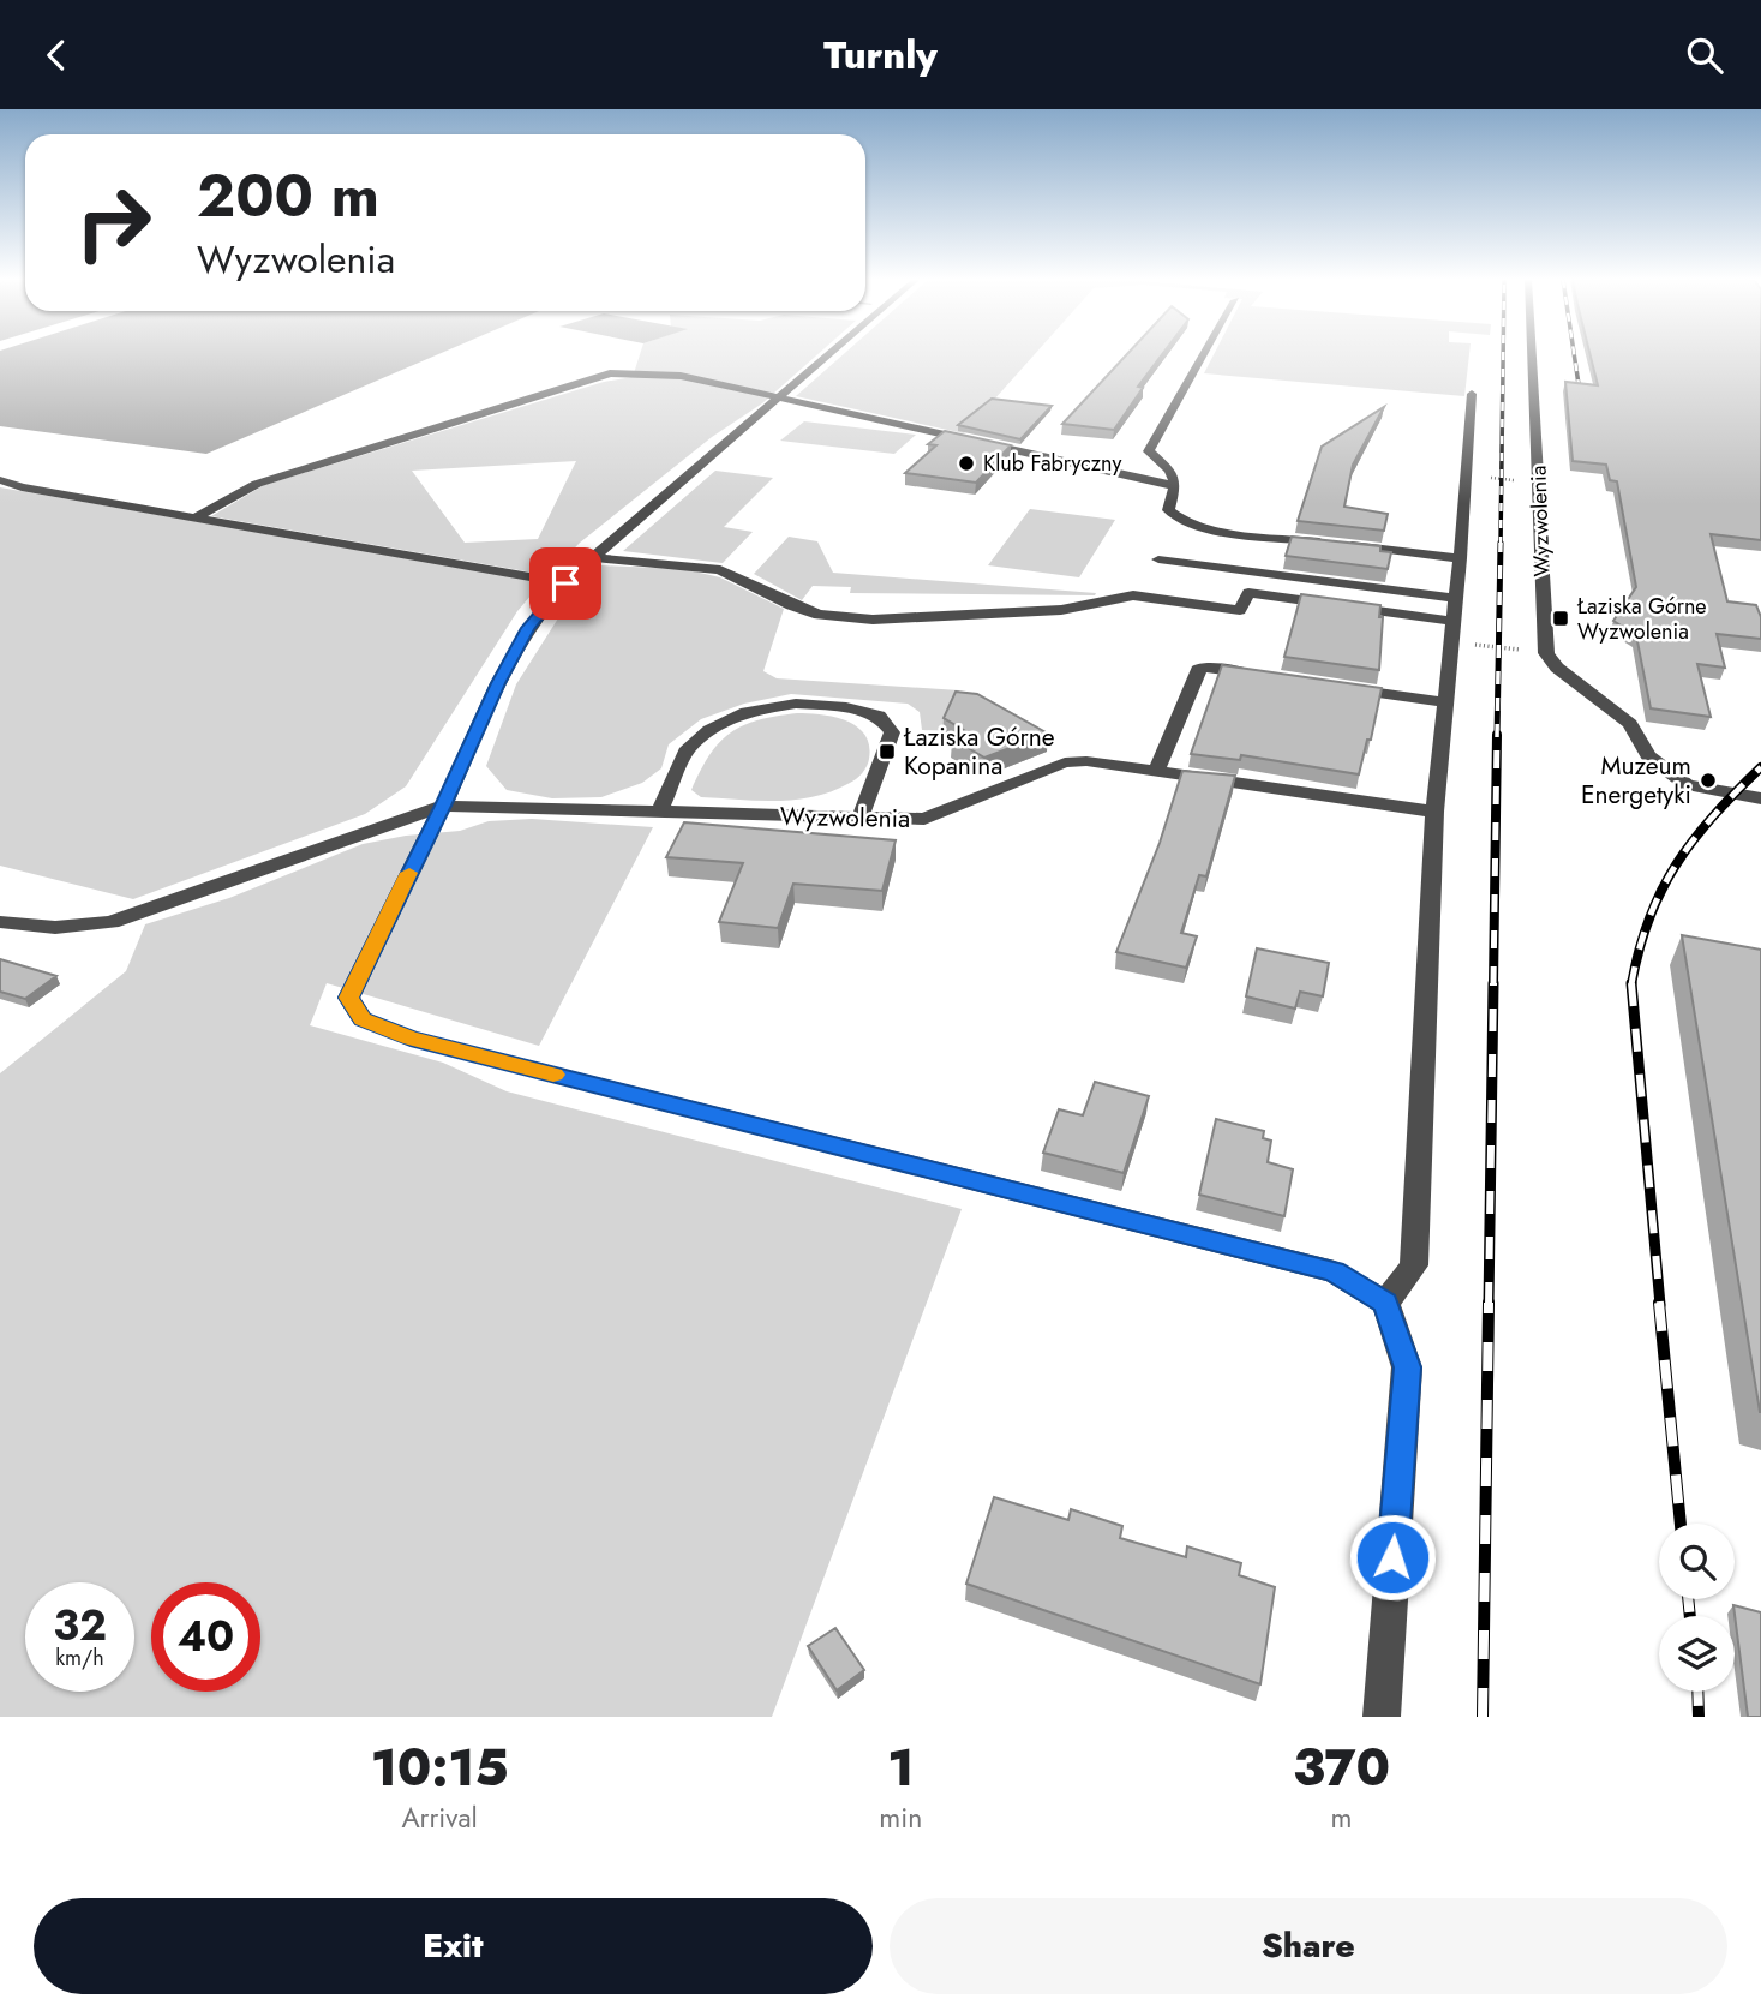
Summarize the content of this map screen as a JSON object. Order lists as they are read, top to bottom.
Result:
{
  "streets": {
    "street": ["Wyzwolenia"]
  },
  "places": {
    "other": ["Klub Fabryczny", "Muzeum Energetyki"],
    "transit": ["Łaziska Górne Wyzwolenia", "Łaziska Górne Kopanina"]
  },
  "page": {
    "header": "Turnly",
    "turn": ["200 m", "Wyzwolenia"],
    "speed": "32 km/h",
    "limit": "40",
    "eta": [
      "10:15",
      "Arrival",
      "1",
      "min",
      "370",
      "m"
    ],
    "buttons": ["Exit", "Share"]
  }
}
